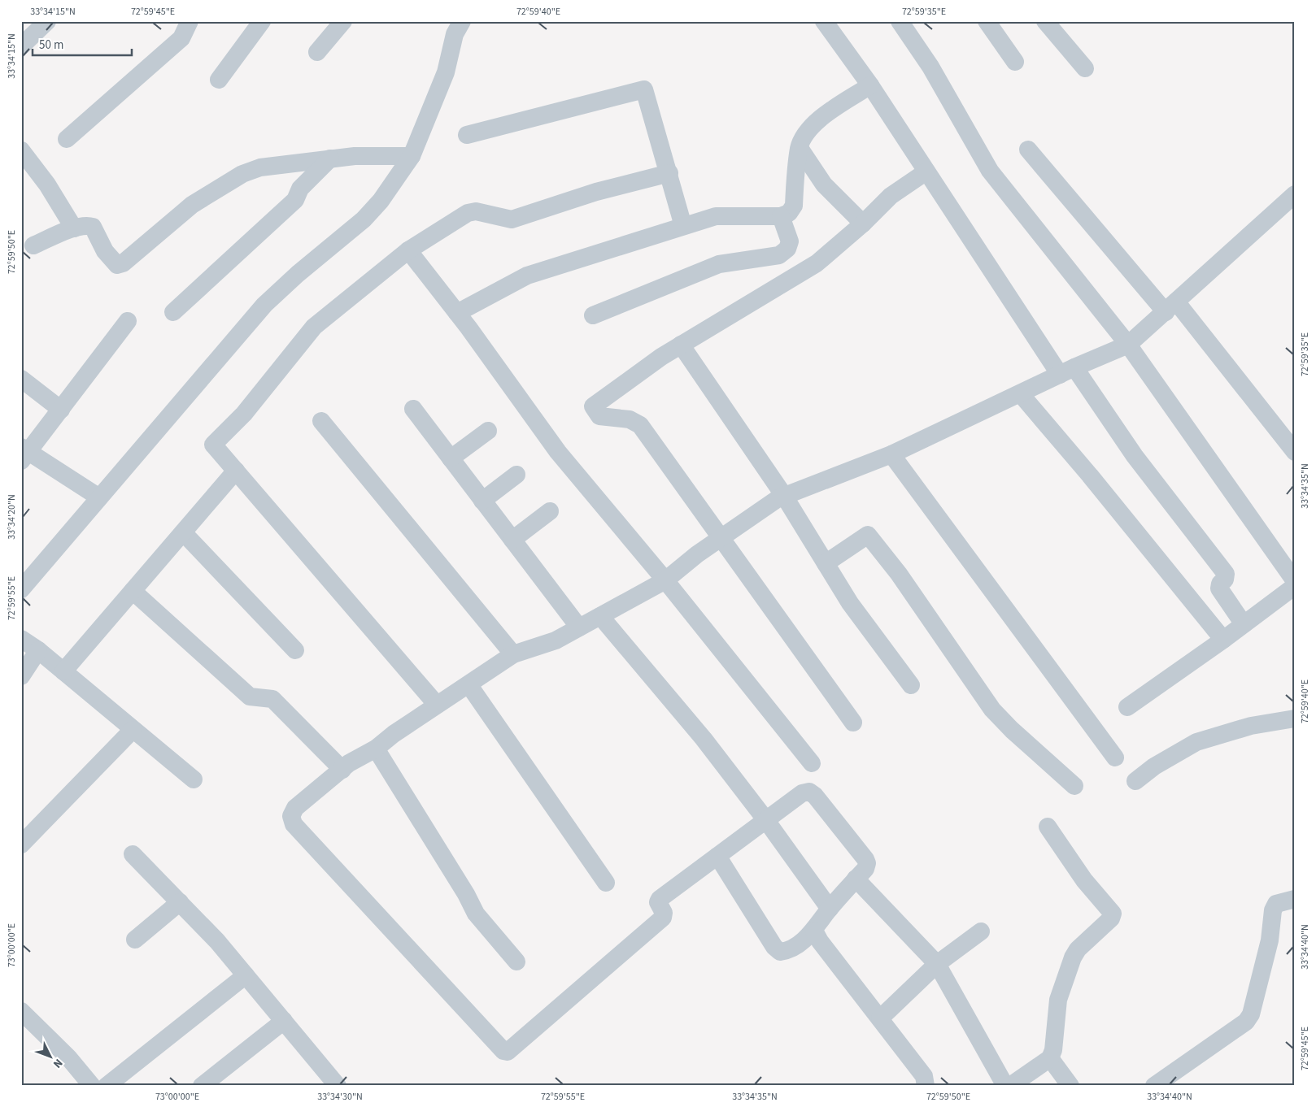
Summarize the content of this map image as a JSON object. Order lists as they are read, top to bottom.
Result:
{
  "scale_bar": "50 m",
  "north": "bottom right",
  "coordinates": [
    "33°34'15\"N",
    "72°59'45\"E",
    "72°59'40\"E",
    "72°59'35\"E",
    "72°59'50\"E",
    "33°34'35\"N",
    "33°34'20\"N",
    "72°59'55\"E",
    "73°00'00\"E",
    "33°34'40\"N",
    "33°34'30\"N"
  ]
}
